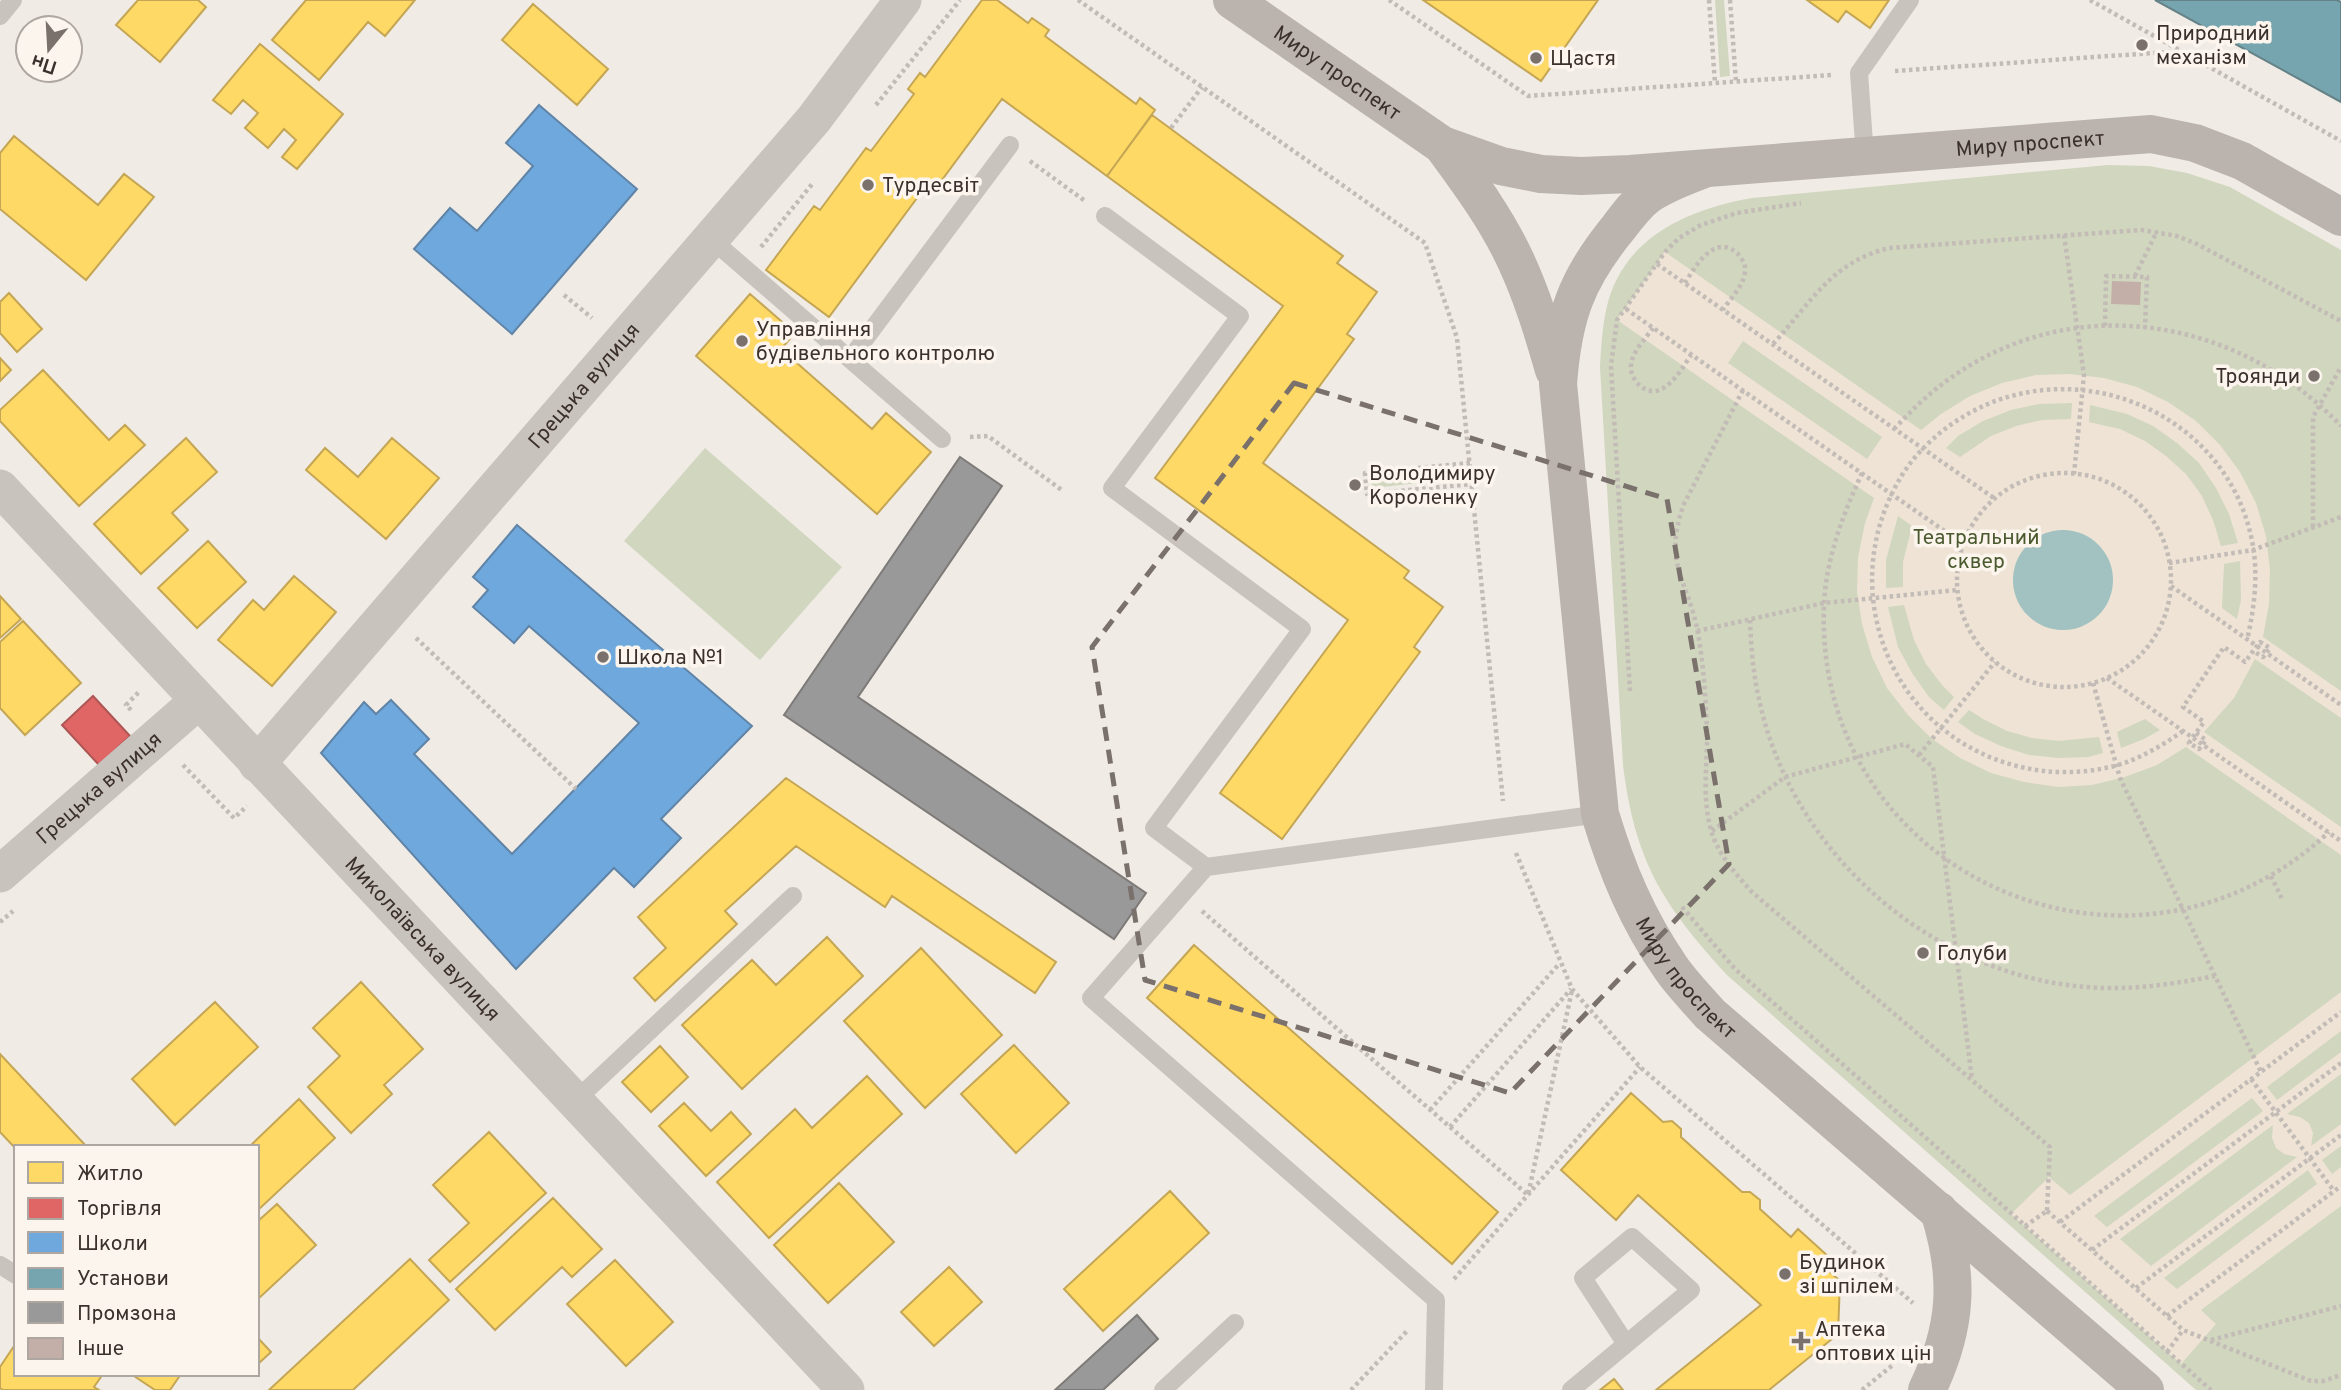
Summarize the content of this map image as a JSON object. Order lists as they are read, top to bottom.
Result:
{
  "streets": {
    "main road": ["Миру проспект"],
    "street": ["Грецька вулиця", "Миколаївська вулиця"]
  },
  "crossings": [
    ["Грецька вулиця", "Миколаївська вулиця"]
  ],
  "parks": ["Театральний сквер"],
  "places": {
    "other": [
      "Природний механізм",
      "Щастя",
      "Турдесвіт",
      "Управління будівельного контролю",
      "Троянди",
      "Володимиру Короленку",
      "Школа №1",
      "Голуби",
      "Будинок зі шпілем"
    ],
    "health": ["Аптека оптових цін"]
  },
  "legend": [
    "Житло",
    "Торгівля",
    "Школи",
    "Установи",
    "Промзона",
    "Інше"
  ],
  "north": "bottom"
}
